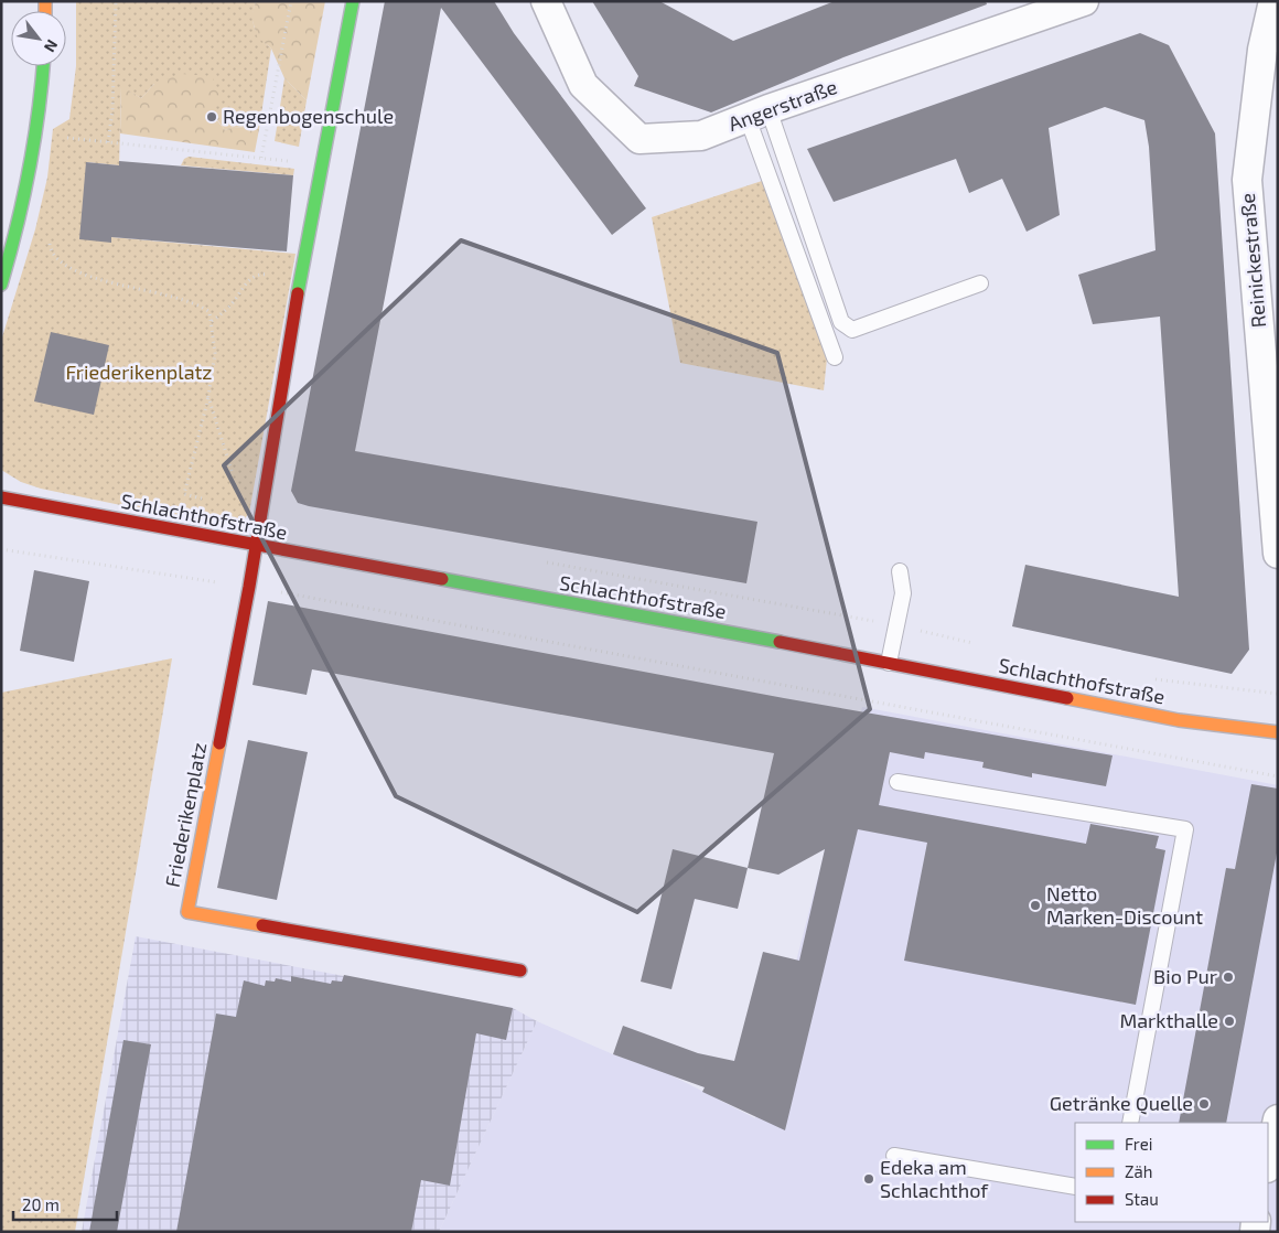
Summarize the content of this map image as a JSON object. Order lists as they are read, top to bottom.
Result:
{
  "streets": {
    "main road": ["Schlachthofstraße", "Friederikenplatz"],
    "street": ["Angerstraße", "Reinickestraße"]
  },
  "crossings": [
    ["Schlachthofstraße", "Friederikenplatz"]
  ],
  "parks": ["Friederikenplatz"],
  "places": [
    "Regenbogenschule",
    "Netto Marken-Discount",
    "Bio Pur",
    "Markthalle",
    "Getränke Quelle",
    "Edeka am Schlachthof"
  ],
  "legend": ["Frei", "Zäh", "Stau"],
  "scale_bar": "20 m",
  "north": "bottom right"
}
